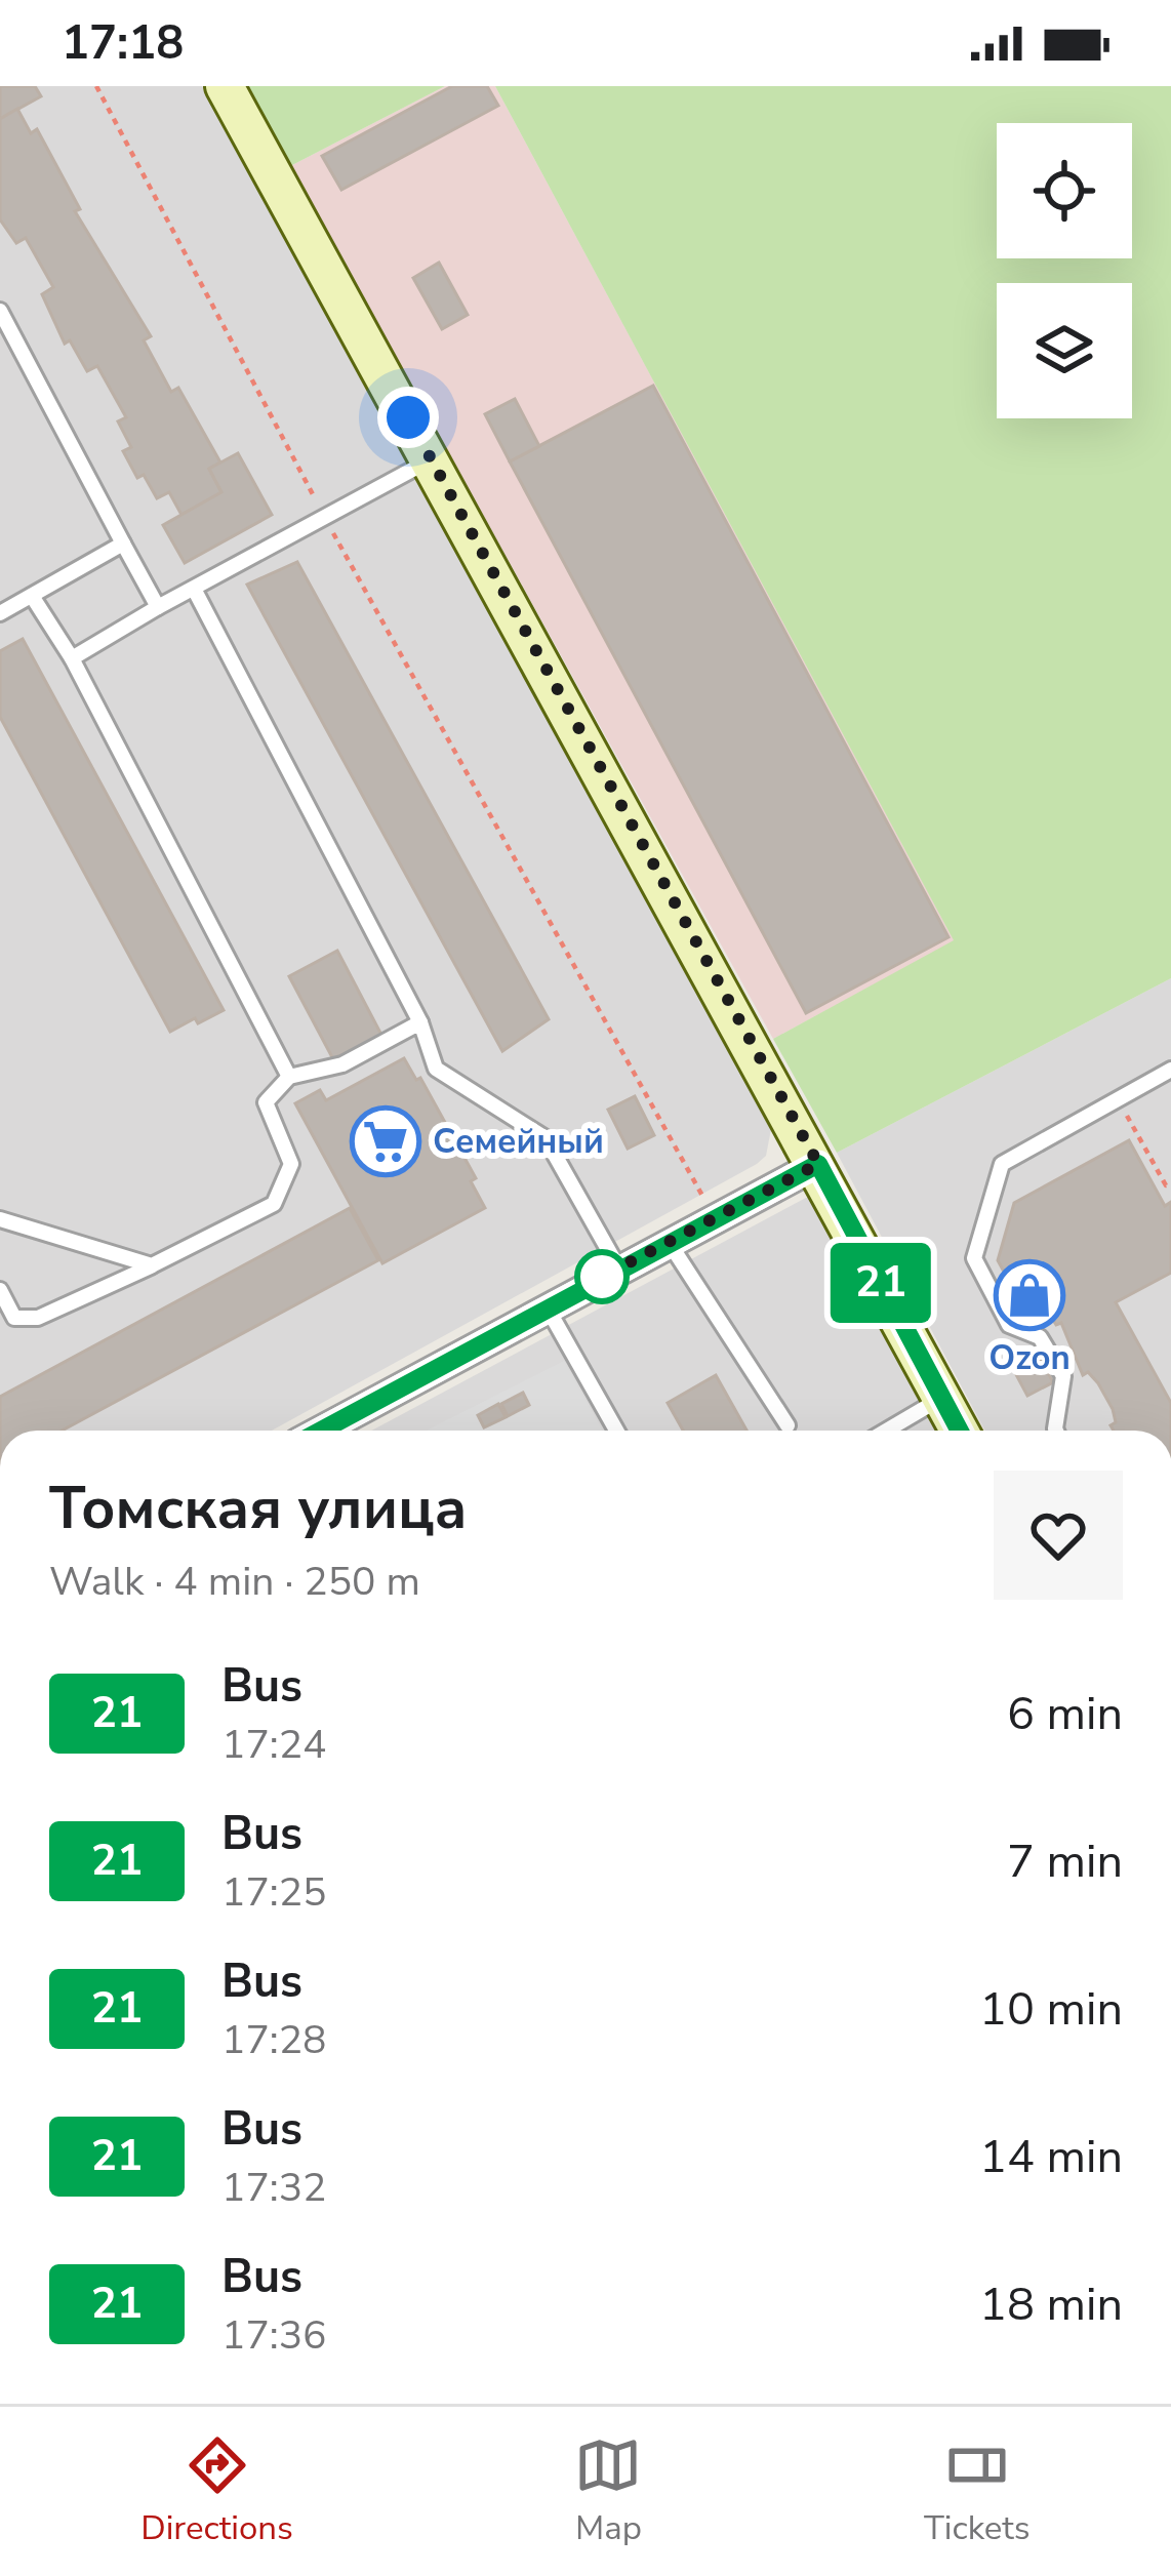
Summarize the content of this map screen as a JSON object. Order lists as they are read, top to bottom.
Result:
{
  "places": {
    "supermarket": ["Семейный"],
    "shop": ["Ozon"]
  },
  "lines": ["bus line 21"],
  "page": {
    "status": "17:18",
    "on_map": "21",
    "heading": ["Томская улица", "Walk · 4 min · 250 m"],
    "list": [
      {
        "mark": "21",
        "name": "Bus",
        "note": "17:24",
        "value": "6 min"
      },
      {
        "mark": "21",
        "name": "Bus",
        "note": "17:25",
        "value": "7 min"
      },
      {
        "mark": "21",
        "name": "Bus",
        "note": "17:28",
        "value": "10 min"
      },
      {
        "mark": "21",
        "name": "Bus",
        "note": "17:32",
        "value": "14 min"
      },
      {
        "mark": "21",
        "name": "Bus",
        "note": "17:36",
        "value": "18 min"
      }
    ],
    "tabs": ["Directions", "Map", "Tickets"]
  }
}
